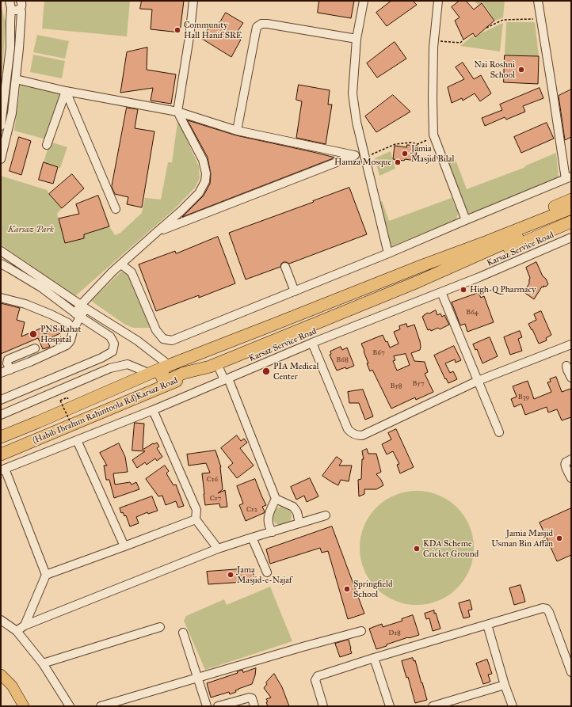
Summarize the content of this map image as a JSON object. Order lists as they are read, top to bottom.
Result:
{
  "streets": {
    "highway": ["(Habib Ibrahim Rahintoola Rd)Karsaz Road"],
    "street": ["Karsaz Service Road"]
  },
  "parks": ["Karsaz Park"],
  "places": [
    "Community Hall Hanif SRE",
    "Nai Roshni School",
    "Jamia Masjid Bilal",
    "Hamza Mosque",
    "High-Q Pharmacy",
    "PNS Rahat Hospital",
    "PIA Medical Center",
    "Jamia Masjid Usman Bin Affan",
    "KDA Scheme Cricket Ground",
    "Jama Masjid-e-Najaf",
    "Springfield School"
  ],
  "house_numbers": [
    "B64",
    "B67",
    "B68",
    "B57",
    "B58",
    "B39",
    "C16",
    "C17",
    "C12",
    "D18"
  ]
}
